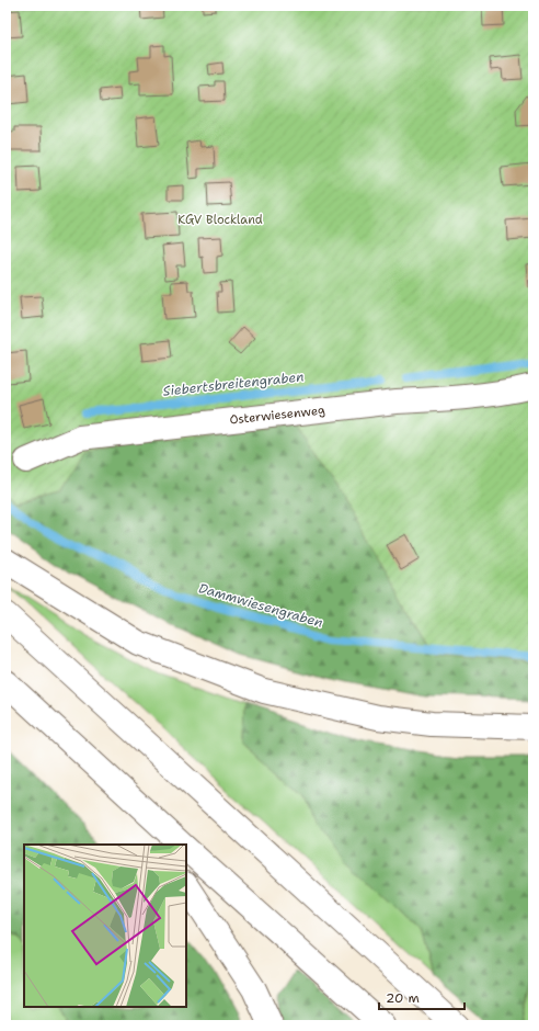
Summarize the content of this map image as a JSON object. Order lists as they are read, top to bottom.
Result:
{
  "streets": {
    "main road": ["Osterwiesenweg"]
  },
  "water": ["Siebertsbreitengraben", "Dammwiesengraben"],
  "parks": ["KGV Blockland"],
  "scale_bar": "20 m"
}
